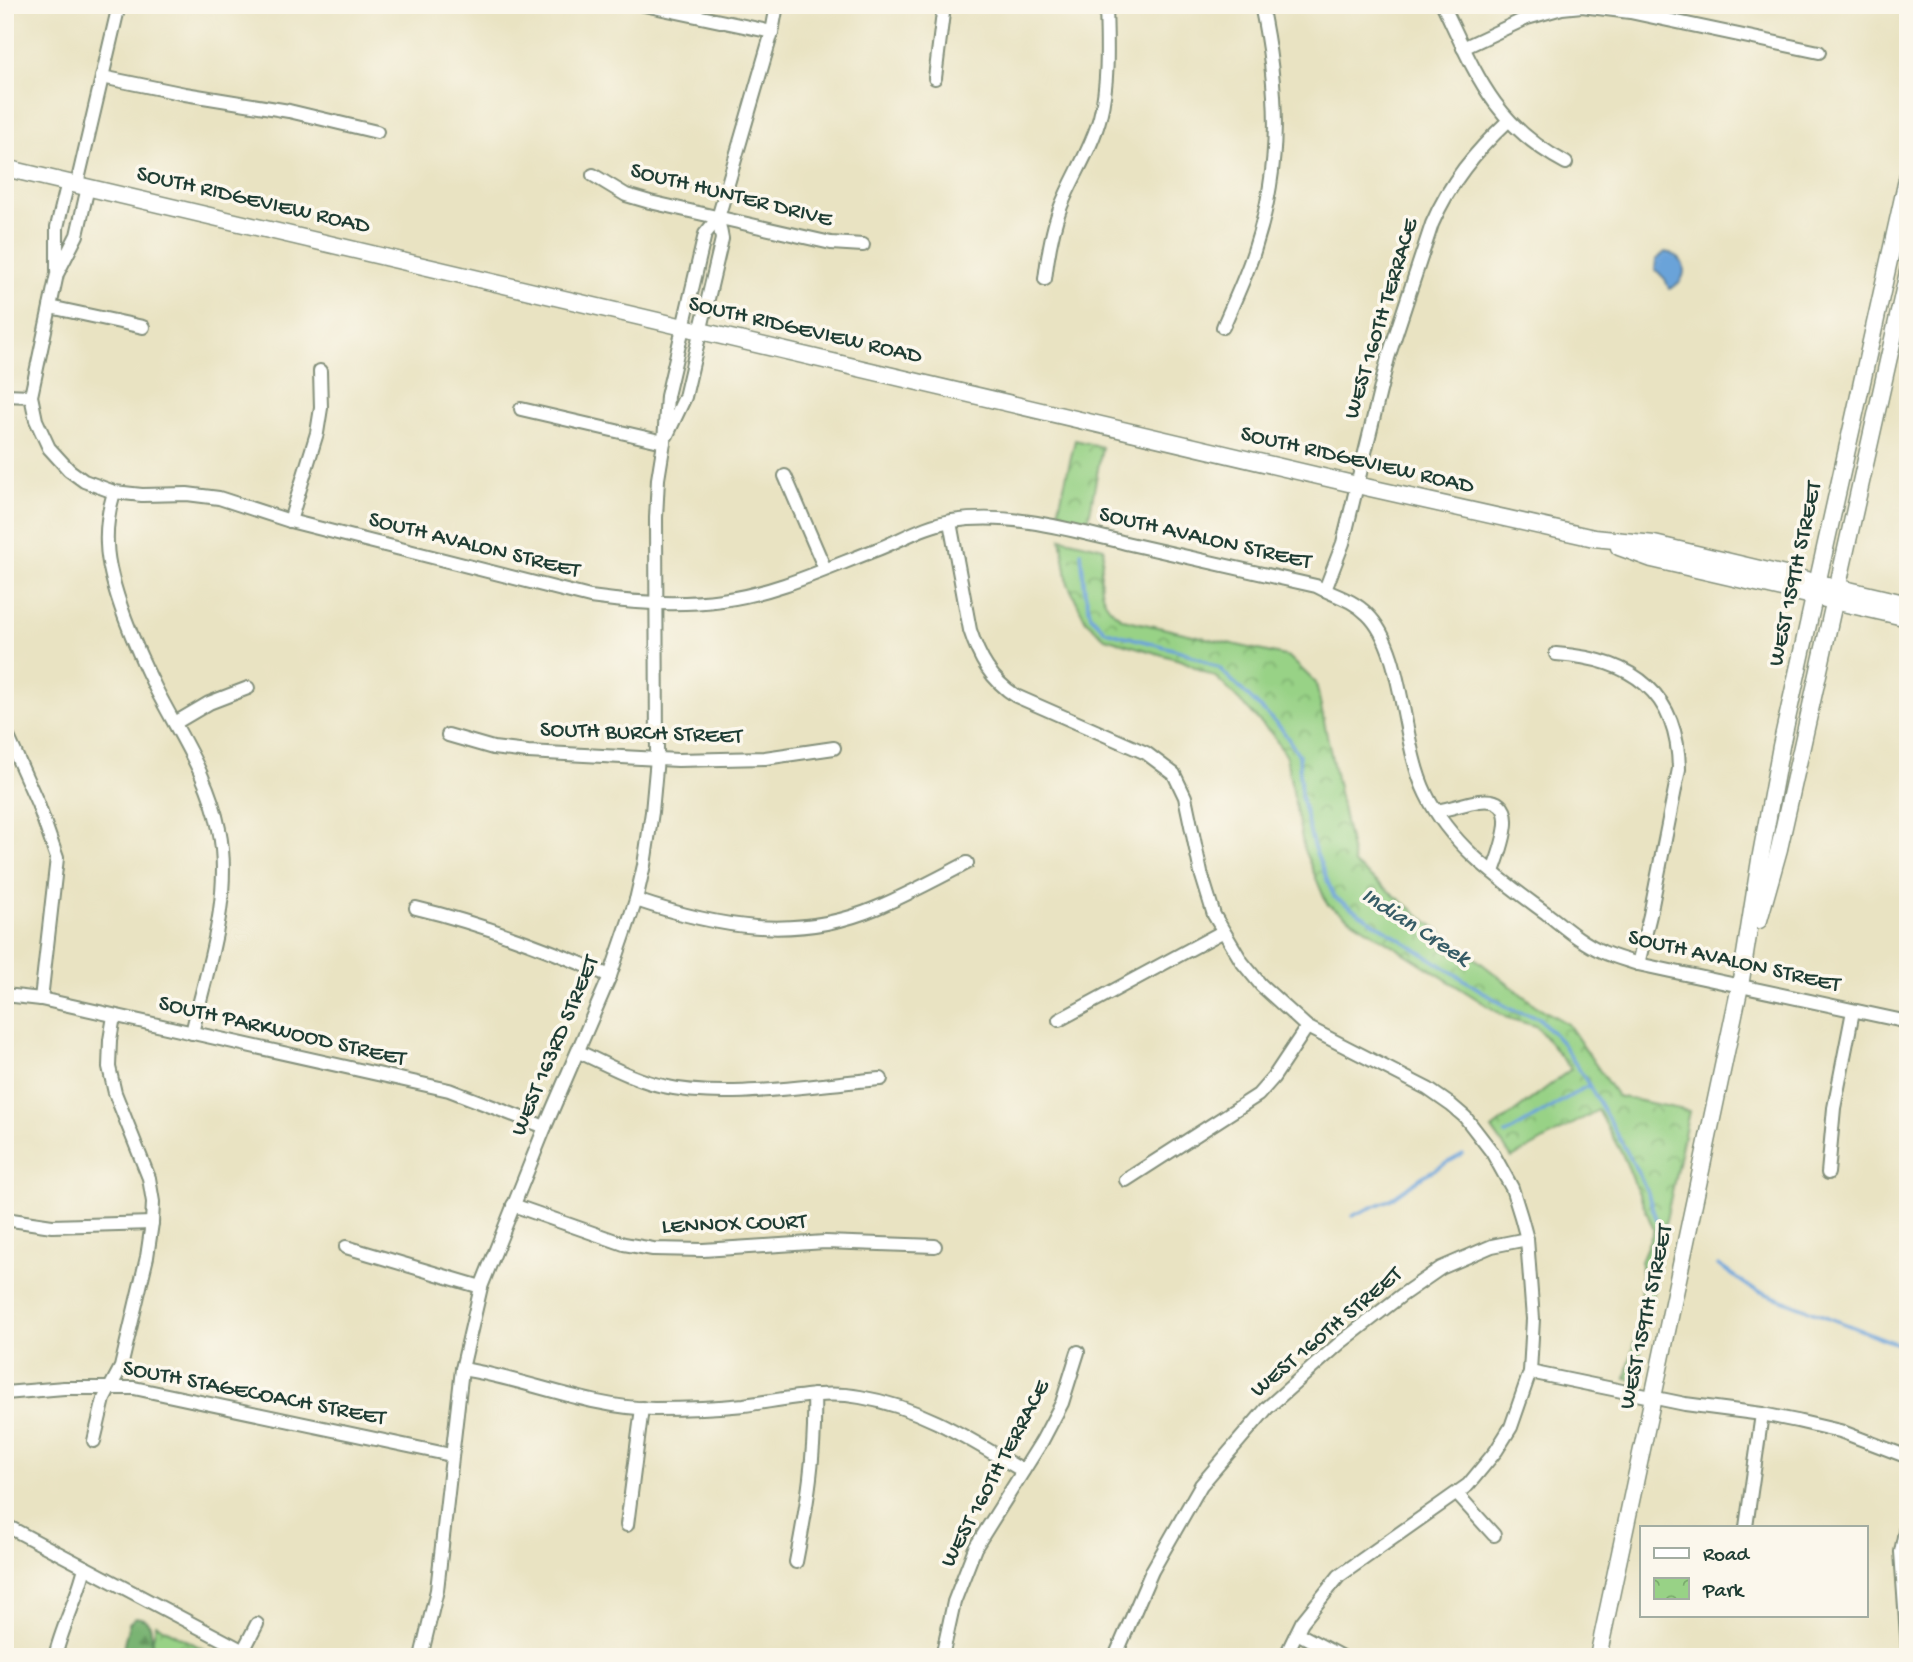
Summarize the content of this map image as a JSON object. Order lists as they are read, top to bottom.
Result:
{
  "streets": {
    "main road": ["SOUTH RIDGEVIEW ROAD", "WEST 159TH STREET"],
    "street": [
      "SOUTH HUNTER DRIVE",
      "WEST 160TH TERRACE",
      "SOUTH AVALON STREET",
      "SOUTH BURCH STREET",
      "SOUTH PARKWOOD STREET",
      "WEST 163RD STREET",
      "LENNOX COURT",
      "WEST 160TH STREET",
      "SOUTH STAGECOACH STREET"
    ]
  },
  "crossings": [
    ["SOUTH HUNTER DRIVE", "WEST 163RD STREET"],
    ["SOUTH RIDGEVIEW ROAD", "WEST 160TH TERRACE"],
    ["SOUTH RIDGEVIEW ROAD", "WEST 159TH STREET"],
    ["SOUTH RIDGEVIEW ROAD", "WEST 163RD STREET"],
    ["WEST 160TH TERRACE", "SOUTH AVALON STREET"],
    ["SOUTH AVALON STREET", "WEST 159TH STREET"],
    ["SOUTH AVALON STREET", "WEST 163RD STREET"],
    ["SOUTH BURCH STREET", "WEST 163RD STREET"],
    ["SOUTH PARKWOOD STREET", "WEST 163RD STREET"],
    ["WEST 163RD STREET", "LENNOX COURT"],
    ["WEST 163RD STREET", "SOUTH STAGECOACH STREET"]
  ],
  "water": ["Indian Creek"],
  "legend": ["Road", "Park"]
}
